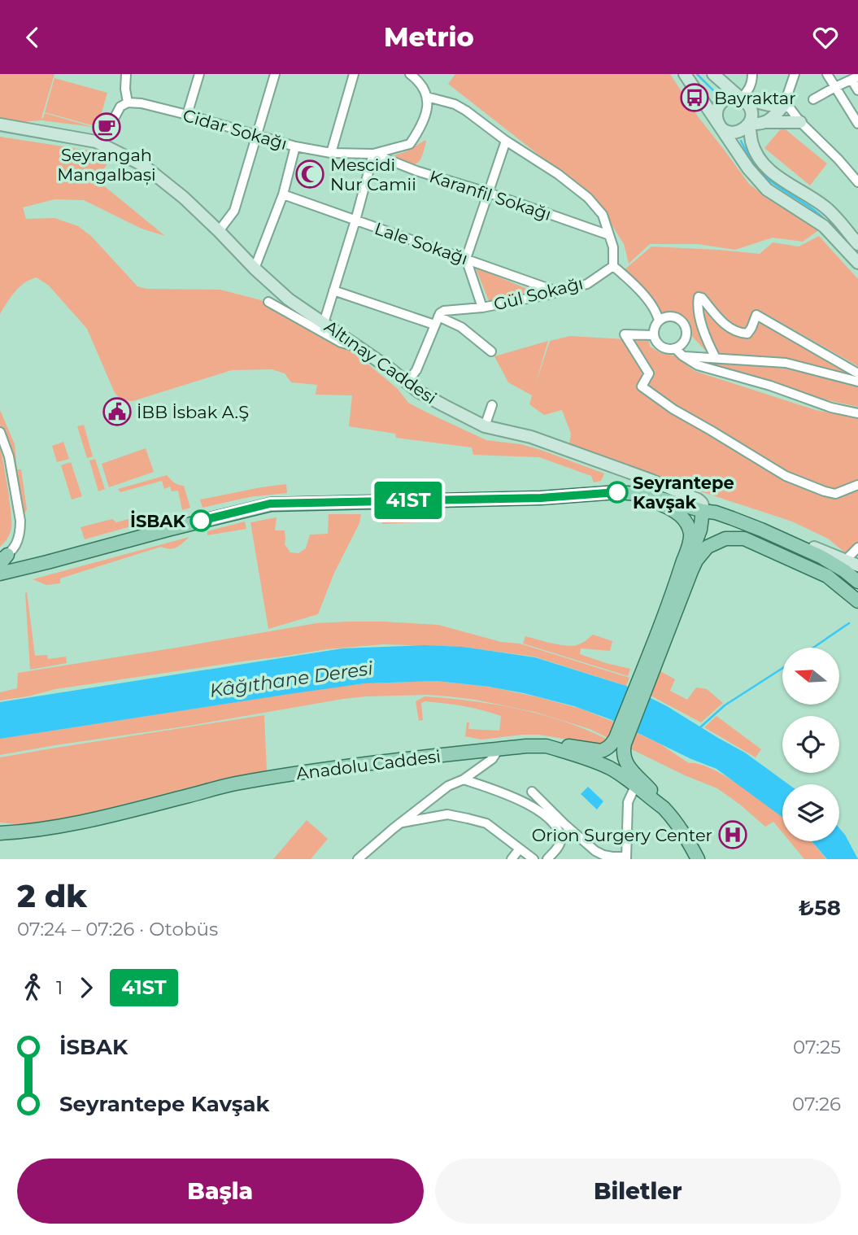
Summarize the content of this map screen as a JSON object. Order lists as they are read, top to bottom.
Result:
{
  "streets": {
    "main road": ["Anadolu Caddesi"],
    "street": [
      "Cidar Sokağı",
      "Karanfil Sokağı",
      "Lale Sokağı",
      "Gül Sokağı",
      "Altınay Caddesi"
    ]
  },
  "crossings": [
    ["Cidar Sokağı", "Karanfil Sokağı"],
    ["Lale Sokağı", "Gül Sokağı"]
  ],
  "water": ["Kâğıthane Deresi"],
  "places": {
    "bus stop": ["Bayraktar"],
    "cafe": ["Seyrangah Mangalbași"],
    "mosque": ["Mescidi Nur Camii"],
    "public building": ["İBB İsbak A.Ş"],
    "other": ["Seyrantepe Kavşak", "İSBAK"],
    "hospital": ["Orion Surgery Center"]
  },
  "lines": ["bus line 41ST"],
  "north": "left",
  "page": {
    "header": "Metrio",
    "on_map": "41ST",
    "heading": ["2 dk", "07:24 – 07:26 · Otobüs", "₺58"],
    "legs": ["1", "41ST"],
    "list": [
      {
        "name": "İSBAK",
        "value": "07:25"
      },
      {
        "name": "Seyrantepe Kavşak",
        "value": "07:26"
      }
    ],
    "buttons": ["Başla", "Biletler"]
  }
}
